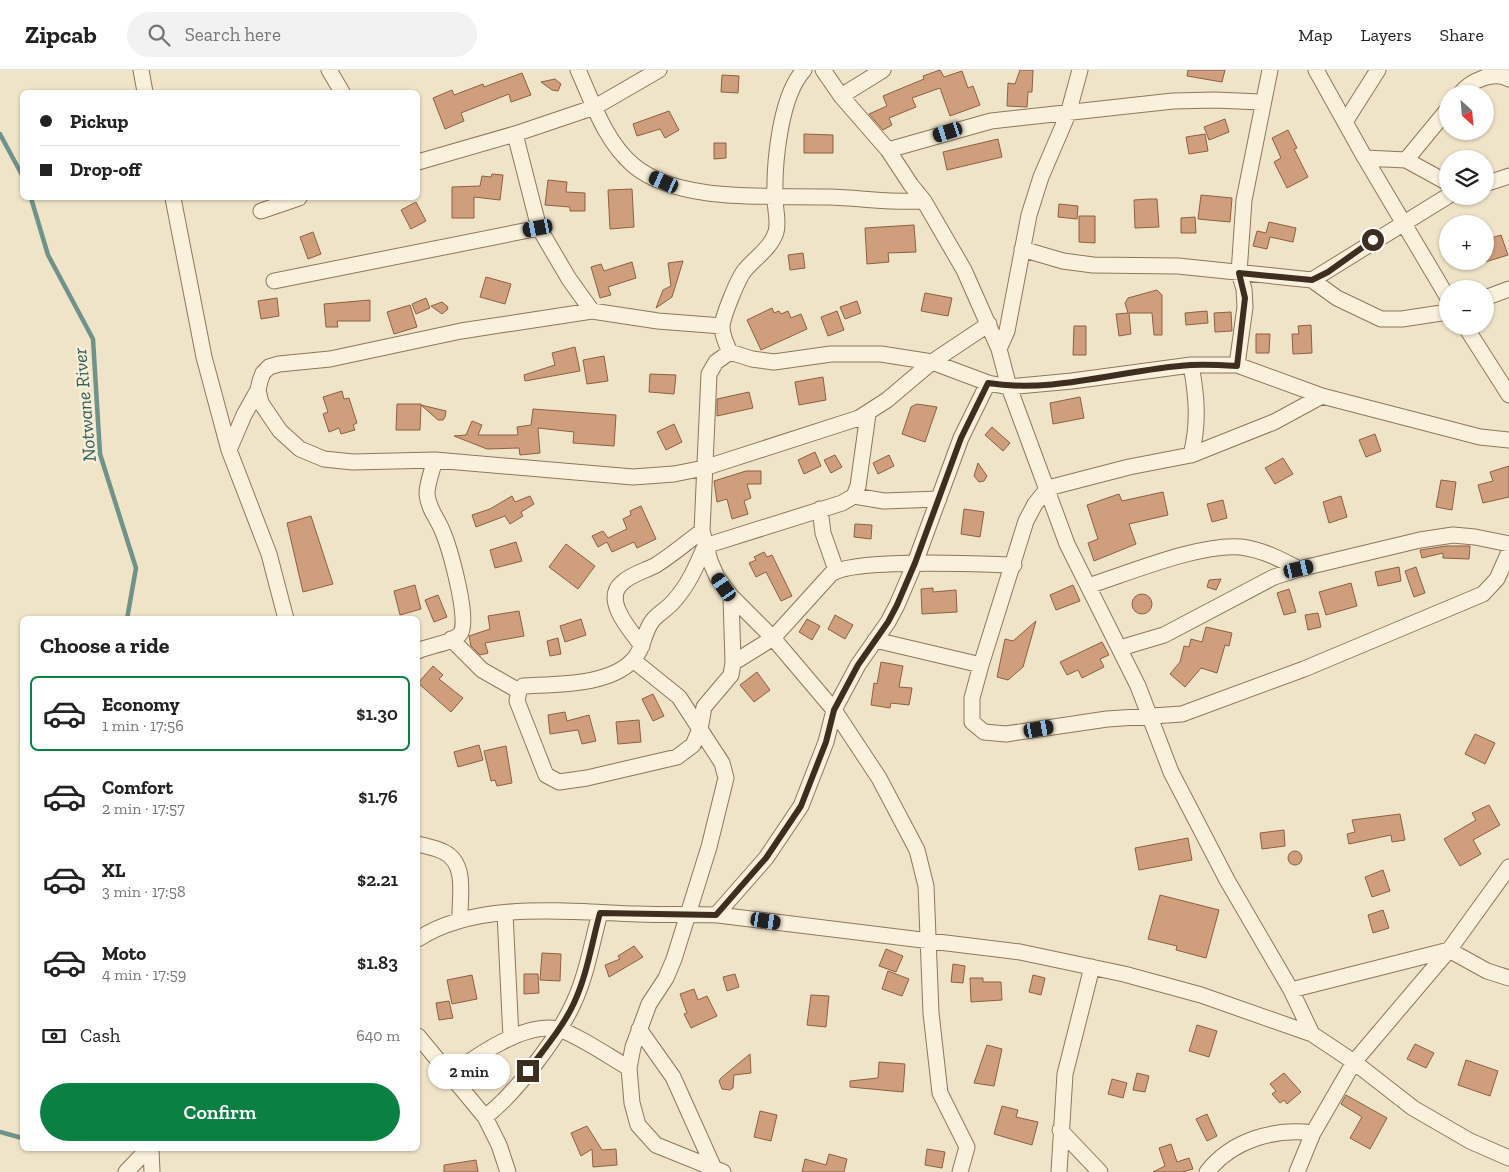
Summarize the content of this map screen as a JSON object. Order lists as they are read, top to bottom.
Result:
{
  "water": ["Notwane River"],
  "north": "bottom right",
  "page": {
    "header": "Zipcab",
    "search": "Search here",
    "nav": ["Map", "Layers", "Share"],
    "map_buttons": ["+", "−"],
    "banner": ["Pickup", "Drop-off"],
    "heading": "Choose a ride",
    "list": [
      {
        "name": "Economy",
        "note": "1 min · 17:56",
        "value": "$1.30"
      },
      {
        "name": "Comfort",
        "note": "2 min · 17:57",
        "value": "$1.76"
      },
      {
        "name": "XL",
        "note": "3 min · 17:58",
        "value": "$2.21"
      },
      {
        "name": "Moto",
        "note": "4 min · 17:59",
        "value": "$1.83"
      }
    ],
    "pay": ["Cash", "640 m"],
    "bubble": "2 min",
    "buttons": "Confirm"
  }
}
